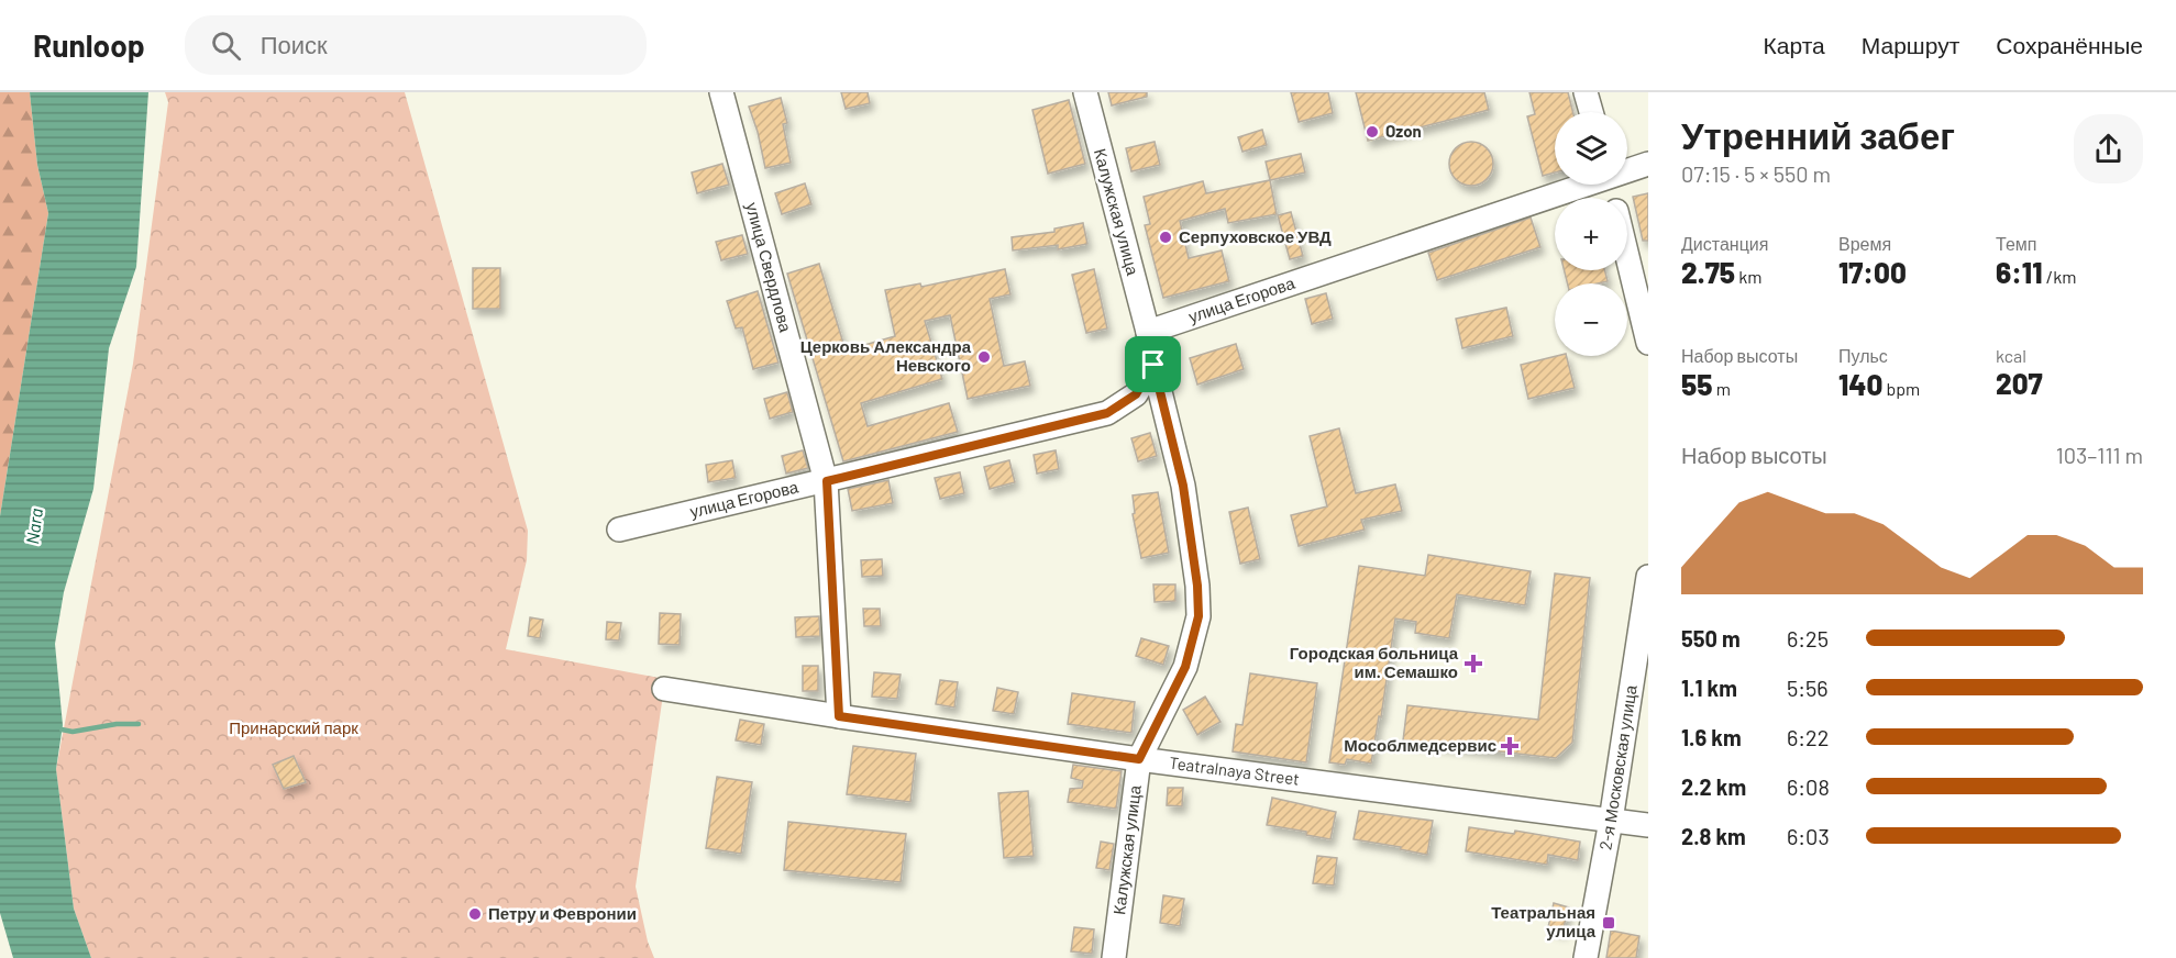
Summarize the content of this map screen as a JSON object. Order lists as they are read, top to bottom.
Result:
{
  "streets": {
    "street": [
      "Калужская улица",
      "улица Свердлова",
      "улица Егорова",
      "2-я Московская улица",
      "Teatralnaya Street"
    ]
  },
  "crossings": [
    ["Калужская улица", "улица Егорова"],
    ["Калужская улица", "Teatralnaya Street"],
    ["улица Свердлова", "улица Егорова"],
    ["улица Свердлова", "Teatralnaya Street"],
    ["2-я Московская улица", "Teatralnaya Street"]
  ],
  "water": ["Nara"],
  "parks": ["Принарский парк"],
  "places": {
    "other": [
      "Ozon",
      "Серпуховское УВД",
      "Церковь Александра Невского",
      "Петру и Февронии"
    ],
    "health": ["Городская больница им. Семашко", "Мособлмедсервис"],
    "transit": ["Театральная улица"]
  },
  "page": {
    "header": "Runloop",
    "search": "Поиск",
    "nav": ["Карта", "Маршрут", "Сохранённые"],
    "heading": ["Утренний забег", "07:15 · 5 × 550 m"],
    "map_buttons": ["+", "−"],
    "stats": [
      ["Дистанция", "2.75 km"],
      ["Время", "17:00"],
      ["Темп", "6:11 /km"],
      ["Набор высоты", "55 m"],
      ["Пульс", "140 bpm"],
      ["kcal", "207"]
    ],
    "chart": ["Набор высоты", "103–111 m"],
    "list": [
      {
        "name": "550 m",
        "note": "6:25"
      },
      {
        "name": "1.1 km",
        "note": "5:56"
      },
      {
        "name": "1.6 km",
        "note": "6:22"
      },
      {
        "name": "2.2 km",
        "note": "6:08"
      },
      {
        "name": "2.8 km",
        "note": "6:03"
      }
    ]
  }
}
